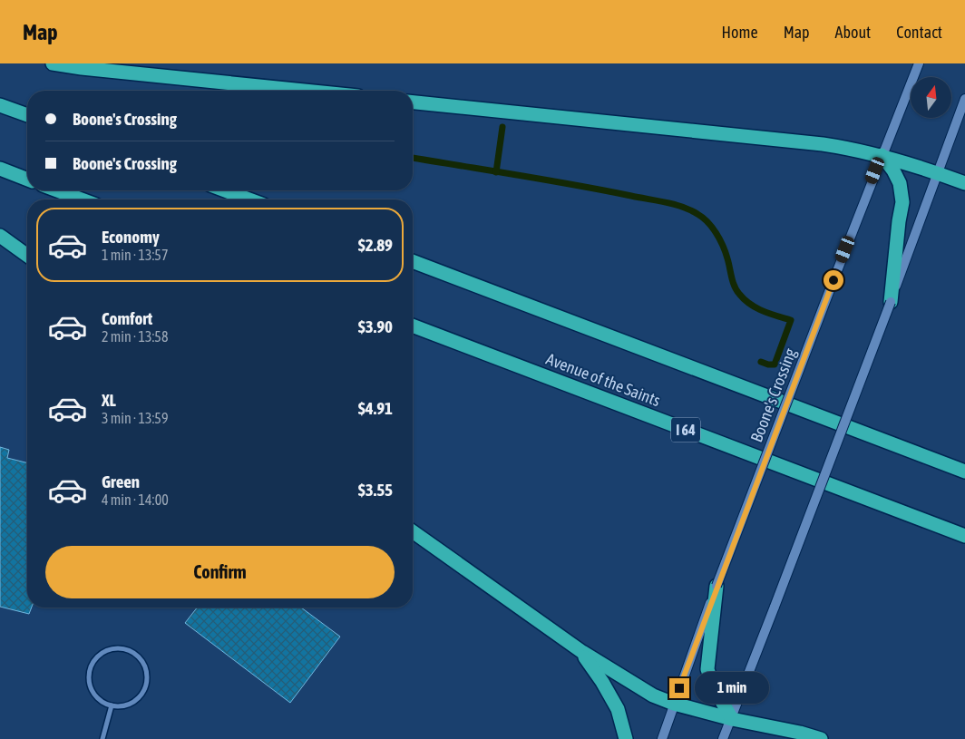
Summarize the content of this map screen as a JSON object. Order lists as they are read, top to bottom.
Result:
{
  "streets": {
    "highway": ["Avenue of the Saints", "I 64"],
    "street": ["Boone's Crossing"]
  },
  "north": "top",
  "page": {
    "header": "Map",
    "nav": [
      "Home",
      "Map",
      "About",
      "Contact"
    ],
    "banner": ["Boone's Crossing", "Boone's Crossing"],
    "list": [
      {
        "name": "Economy",
        "note": "1 min · 13:57",
        "value": "$2.89"
      },
      {
        "name": "Comfort",
        "note": "2 min · 13:58",
        "value": "$3.90"
      },
      {
        "name": "XL",
        "note": "3 min · 13:59",
        "value": "$4.91"
      },
      {
        "name": "Green",
        "note": "4 min · 14:00",
        "value": "$3.55"
      }
    ],
    "buttons": "Confirm",
    "bubble": "1 min"
  }
}
